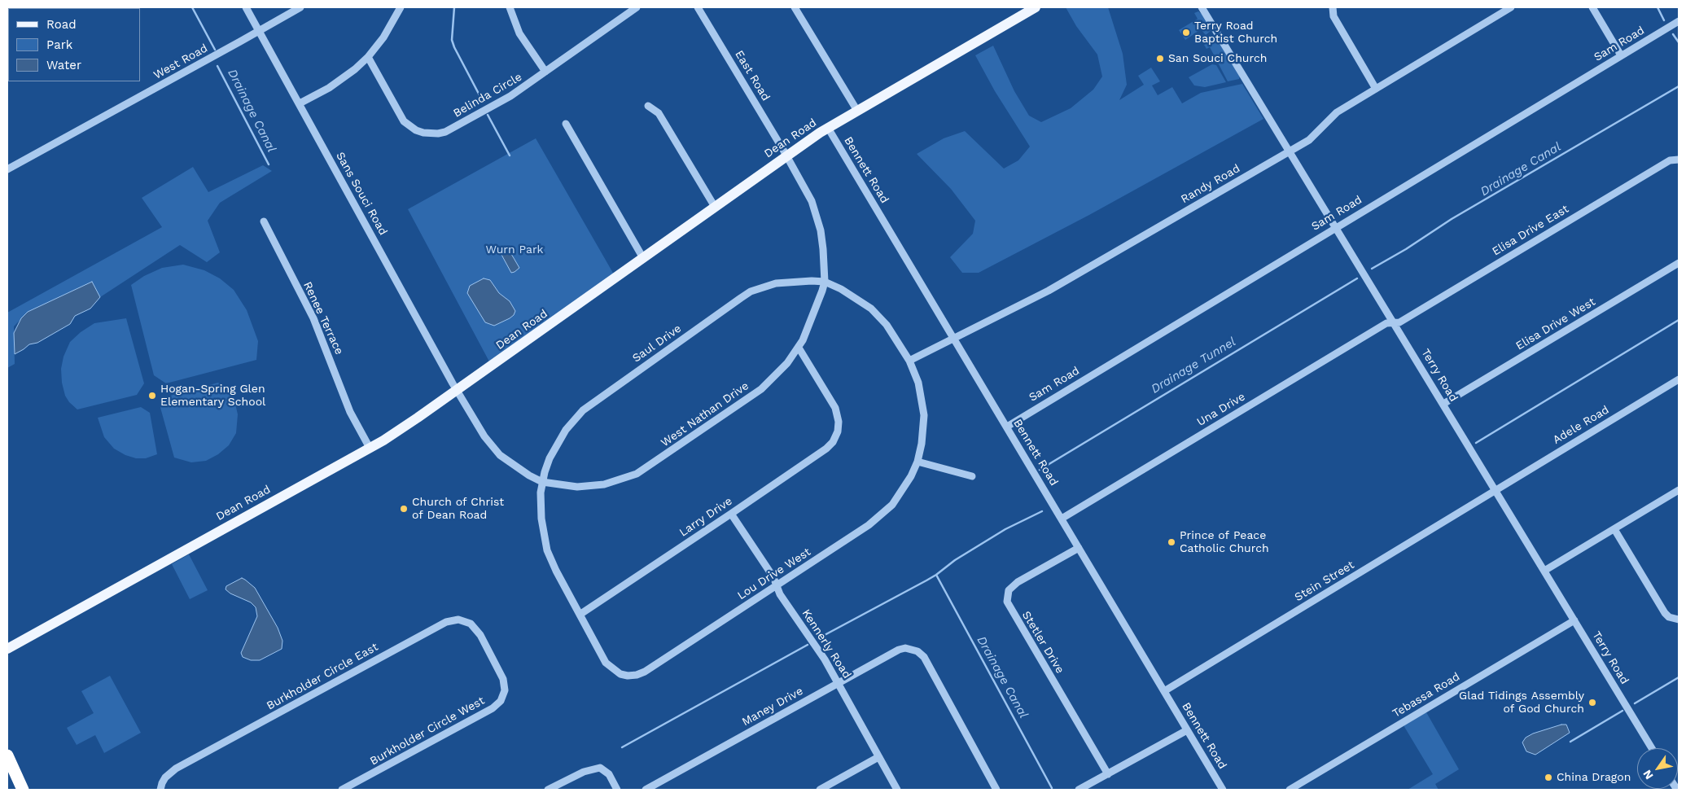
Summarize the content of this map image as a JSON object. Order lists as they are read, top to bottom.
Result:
{
  "streets": {
    "main road": ["Dean Road"],
    "street": [
      "Sam Road",
      "West Road",
      "East Road",
      "Belinda Circle",
      "Bennett Road",
      "Randy Road",
      "Sans Souci Road",
      "Elisa Drive East",
      "Renee Terrace",
      "Elisa Drive West",
      "Saul Drive",
      "Terry Road",
      "Una Drive",
      "West Nathan Drive",
      "Adele Road",
      "Larry Drive",
      "Lou Drive West",
      "Stein Street",
      "Stetler Drive",
      "Kennerly Road",
      "Burkholder Circle East",
      "Tebassa Road",
      "Maney Drive",
      "Burkholder Circle West"
    ]
  },
  "crossings": [
    ["Sam Road", "Bennett Road"],
    ["Sam Road", "Terry Road"],
    ["West Road", "Sans Souci Road"],
    ["East Road", "Dean Road"],
    ["East Road", "Saul Drive"],
    ["East Road", "West Nathan Drive"],
    ["East Road", "Lou Drive West"],
    ["Dean Road", "Bennett Road"],
    ["Dean Road", "Sans Souci Road"],
    ["Dean Road", "Renee Terrace"],
    ["Bennett Road", "Randy Road"],
    ["Bennett Road", "Una Drive"],
    ["Bennett Road", "Stein Street"],
    ["Bennett Road", "Stetler Drive"],
    ["Randy Road", "Terry Road"],
    ["Randy Road", "Lou Drive West"],
    ["Sans Souci Road", "Saul Drive"],
    ["Sans Souci Road", "West Nathan Drive"],
    ["Elisa Drive East", "Terry Road"],
    ["Elisa Drive East", "Una Drive"],
    ["Elisa Drive West", "Terry Road"],
    ["Saul Drive", "West Nathan Drive"],
    ["Saul Drive", "Larry Drive"],
    ["Saul Drive", "Lou Drive West"],
    ["Terry Road", "Una Drive"],
    ["Terry Road", "Adele Road"],
    ["Terry Road", "Stein Street"],
    ["Terry Road", "Tebassa Road"],
    ["West Nathan Drive", "Larry Drive"],
    ["West Nathan Drive", "Lou Drive West"],
    ["Adele Road", "Stein Street"],
    ["Larry Drive", "Kennerly Road"],
    ["Lou Drive West", "Kennerly Road"],
    ["Kennerly Road", "Maney Drive"],
    ["Burkholder Circle East", "Burkholder Circle West"]
  ],
  "water": ["Drainage Canal", "Drainage Tunnel"],
  "parks": ["Wurn Park"],
  "places": [
    "Terry Road Baptist Church",
    "San Souci Church",
    "Hogan-Spring Glen Elementary School",
    "Church of Christ of Dean Road",
    "Prince of Peace Catholic Church",
    "Glad Tidings Assembly of God Church",
    "China Dragon"
  ],
  "legend": ["Road", "Park", "Water"],
  "north": "bottom left"
}
